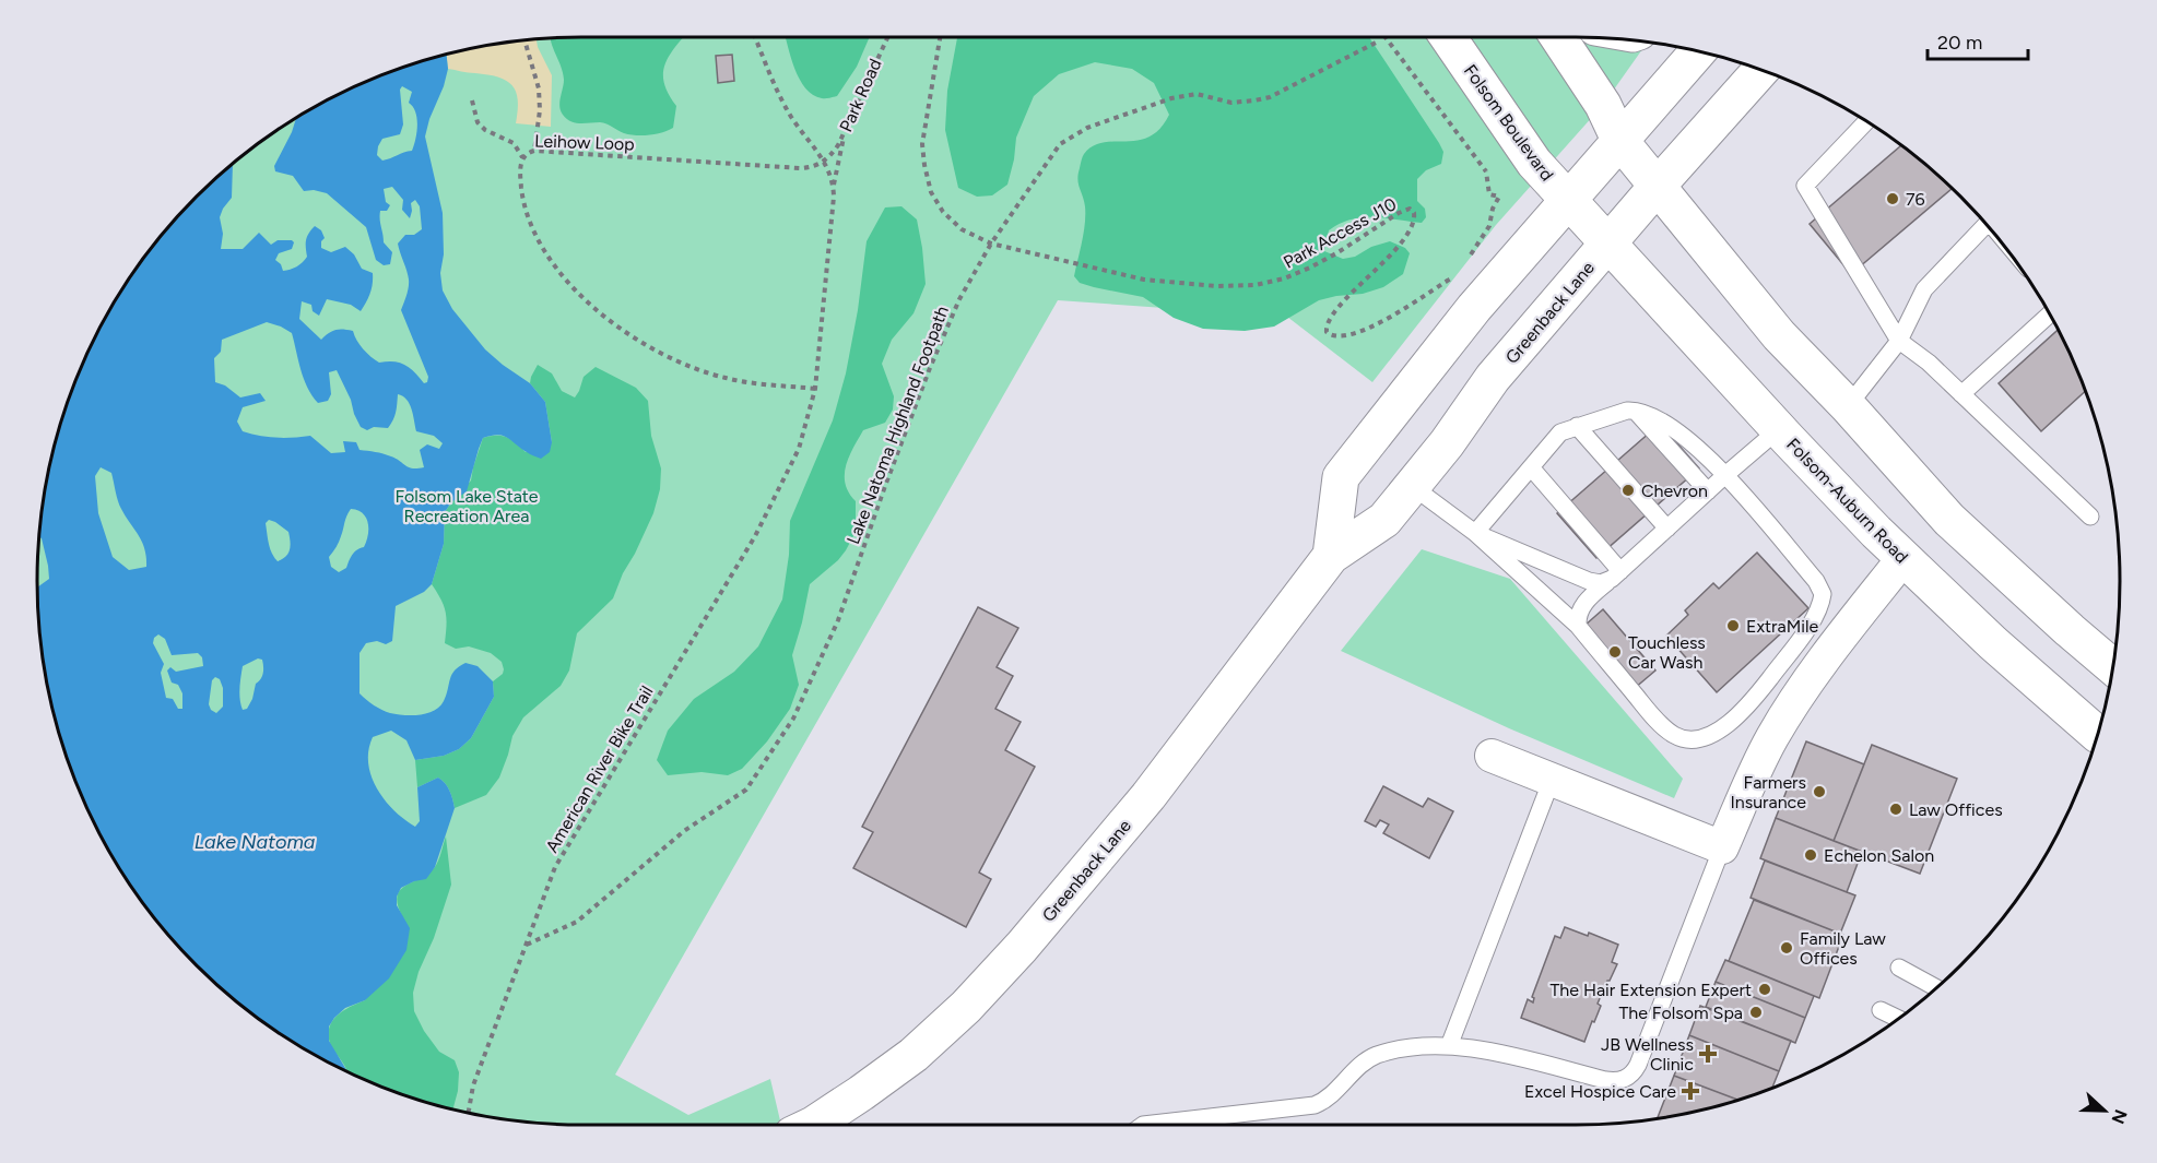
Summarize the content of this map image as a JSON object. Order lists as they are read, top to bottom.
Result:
{
  "streets": {
    "main road": ["Folsom Boulevard", "Greenback Lane", "Folsom-Auburn Road"],
    "path": [
      "Park Road",
      "Leihow Loop",
      "Park Access J10",
      "Lake Natoma Highland Footpath",
      "American River Bike Trail"
    ]
  },
  "crossings": [
    ["Park Road", "Leihow Loop"],
    ["Park Road", "American River Bike Trail"],
    ["Folsom Boulevard", "Greenback Lane"],
    ["Folsom Boulevard", "Folsom-Auburn Road"],
    ["Leihow Loop", "American River Bike Trail"],
    ["Park Access J10", "Lake Natoma Highland Footpath"],
    ["Greenback Lane", "Folsom-Auburn Road"],
    ["Lake Natoma Highland Footpath", "American River Bike Trail"]
  ],
  "water": ["Lake Natoma"],
  "parks": ["Folsom Lake State Recreation Area"],
  "places": {
    "other": [
      "76",
      "Chevron",
      "ExtraMile",
      "Touchless Car Wash",
      "Farmers Insurance",
      "Law Offices",
      "Echelon Salon",
      "Family Law Offices",
      "The Hair Extension Expert",
      "The Folsom Spa"
    ],
    "health": ["JB Wellness Clinic", "Excel Hospice Care"]
  },
  "scale_bar": "20 m",
  "north": "right"
}
